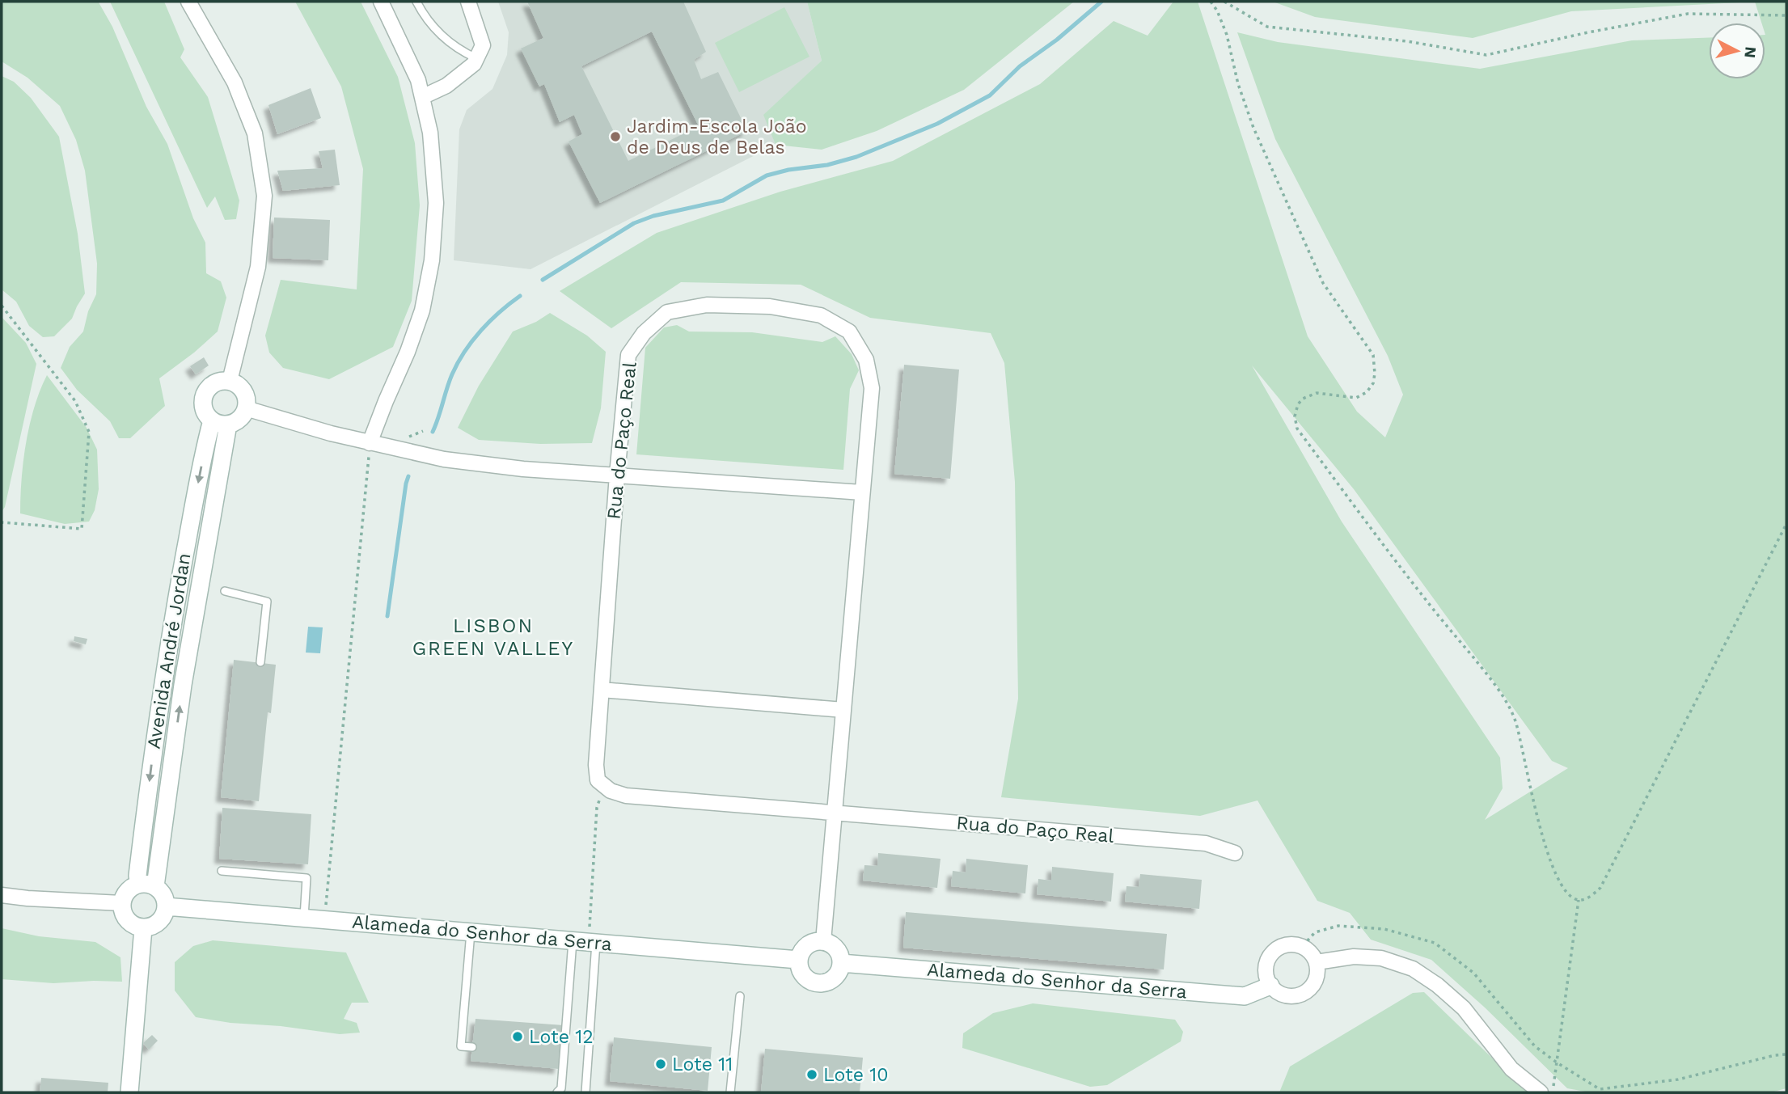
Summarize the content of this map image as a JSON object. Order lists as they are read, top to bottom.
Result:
{
  "streets": {
    "street": ["Rua do Paço Real", "Avenida André Jordan", "Alameda do Senhor da Serra"]
  },
  "crossings": [
    ["Rua do Paço Real", "Alameda do Senhor da Serra"],
    ["Avenida André Jordan", "Alameda do Senhor da Serra"]
  ],
  "districts": ["LISBON GREEN VALLEY"],
  "places": [
    "Jardim-Escola João de Deus de Belas",
    "Lote 12",
    "Lote 11",
    "Lote 10"
  ],
  "north": "right"
}
